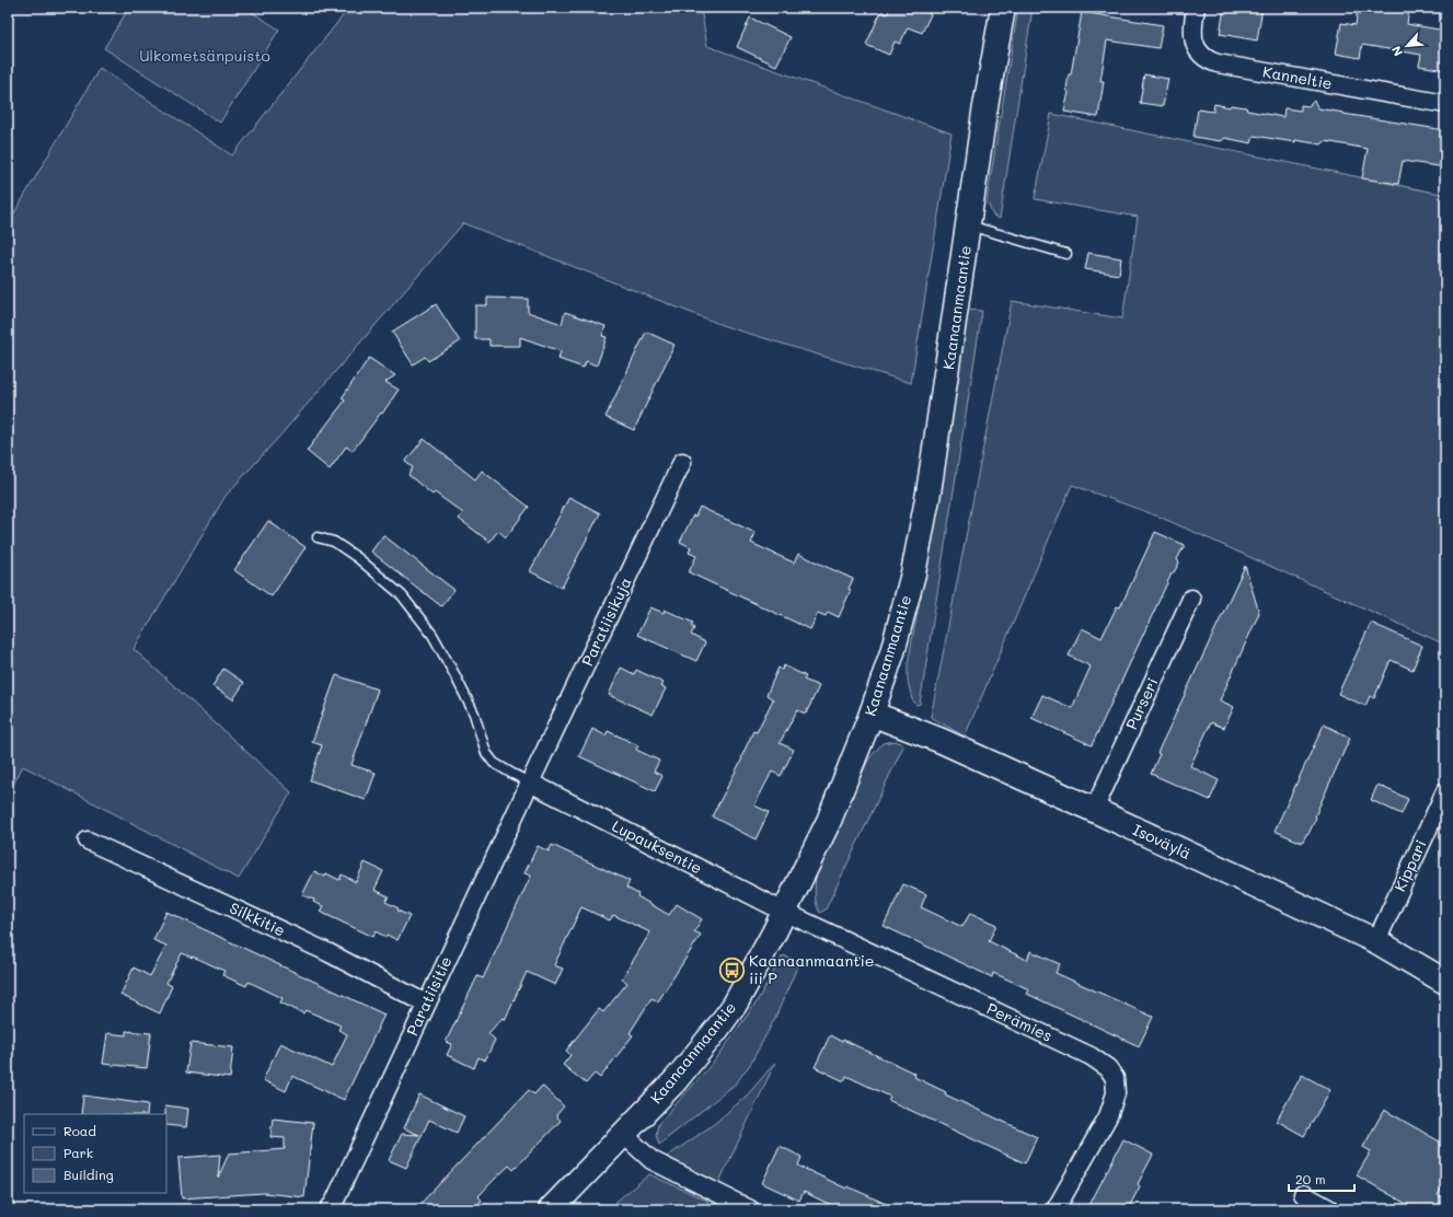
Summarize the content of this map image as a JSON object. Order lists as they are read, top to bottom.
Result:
{
  "streets": {
    "street": [
      "Kanneltie",
      "Kaanaanmaantie",
      "Paratiisikuja",
      "Purseri",
      "Isoväylä",
      "Lupauksentie",
      "Kippari",
      "Silkkitie",
      "Paratiisitie",
      "Perämies"
    ]
  },
  "crossings": [
    ["Kaanaanmaantie", "Isoväylä"],
    ["Kaanaanmaantie", "Lupauksentie"],
    ["Kaanaanmaantie", "Perämies"],
    ["Paratiisikuja", "Lupauksentie"],
    ["Paratiisikuja", "Paratiisitie"],
    ["Purseri", "Isoväylä"],
    ["Isoväylä", "Kippari"],
    ["Lupauksentie", "Paratiisitie"],
    ["Lupauksentie", "Perämies"],
    ["Silkkitie", "Paratiisitie"]
  ],
  "parks": ["Ulkometsänpuisto"],
  "places": {
    "bus stop": ["Kaanaanmaantie iii P"]
  },
  "legend": ["Road", "Park", "Building"],
  "scale_bar": "20 m",
  "north": "bottom left"
}
